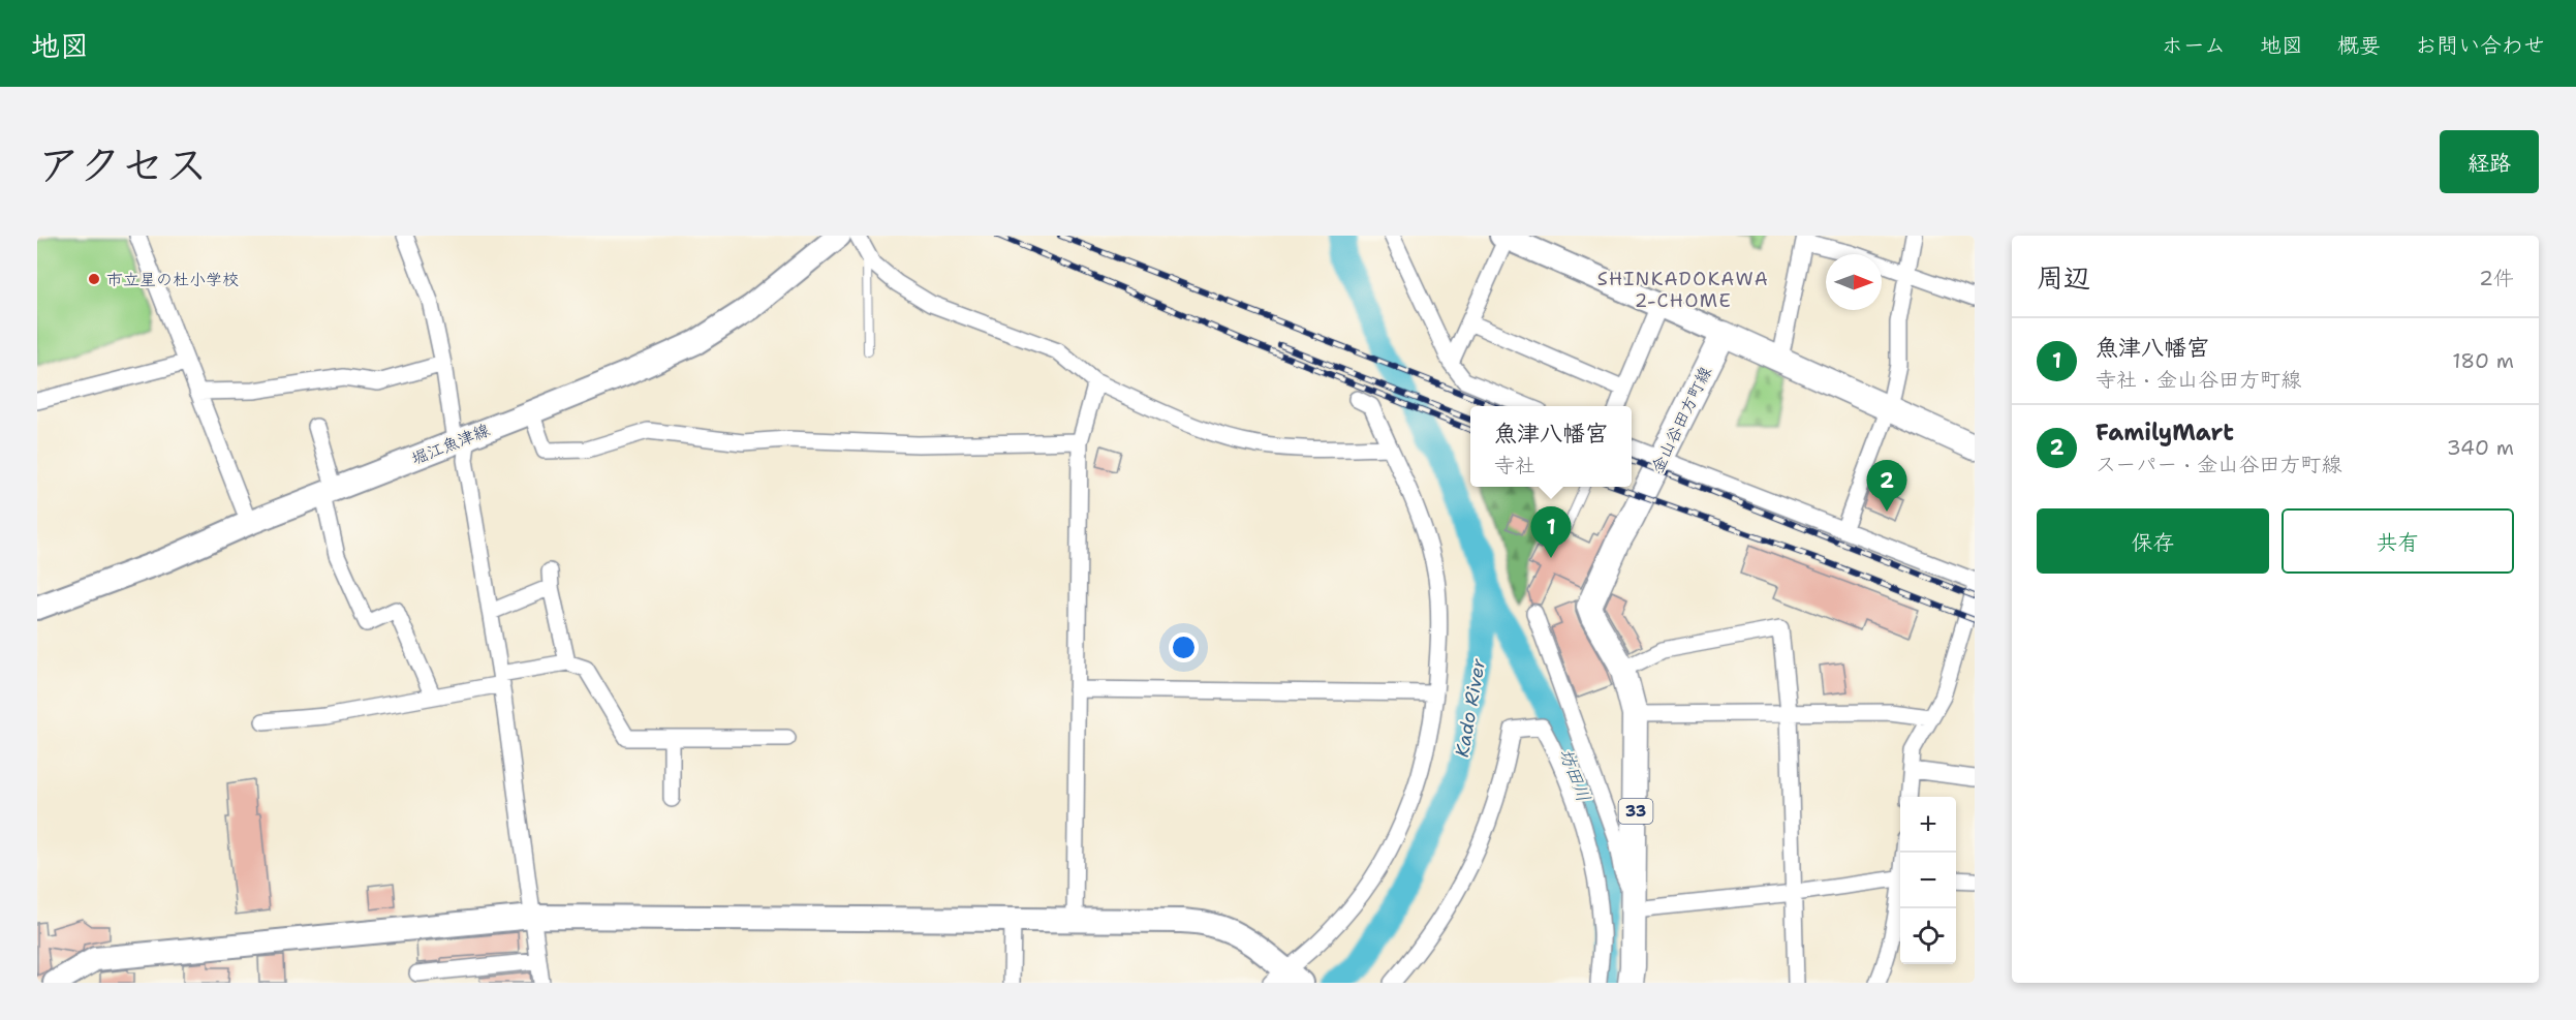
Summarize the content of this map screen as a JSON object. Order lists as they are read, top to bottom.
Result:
{
  "streets": {
    "main road": ["金山谷田方町線", "33"],
    "street": ["堀江魚津線"]
  },
  "districts": ["SHINKADOKAWA 2-CHOME"],
  "water": ["Kado River", "坊田川"],
  "places": ["市立星の杜小学校"],
  "north": "right",
  "page": {
    "header": "地図",
    "nav": [
      "ホーム",
      "地図",
      "概要",
      "お問い合わせ"
    ],
    "title": "アクセス",
    "buttons": [
      "経路",
      ["保存", "共有"]
    ],
    "heading": ["周辺", "2件"],
    "list": [
      {
        "mark": "1",
        "name": "魚津八幡宮",
        "note": "寺社 · 金山谷田方町線",
        "value": "180 m"
      },
      {
        "mark": "2",
        "name": "FamilyMart",
        "note": "スーパー · 金山谷田方町線",
        "value": "340 m"
      }
    ],
    "popup": ["魚津八幡宮", "寺社"],
    "pins": ["2", "1"],
    "map_buttons": ["+", "−"]
  }
}
